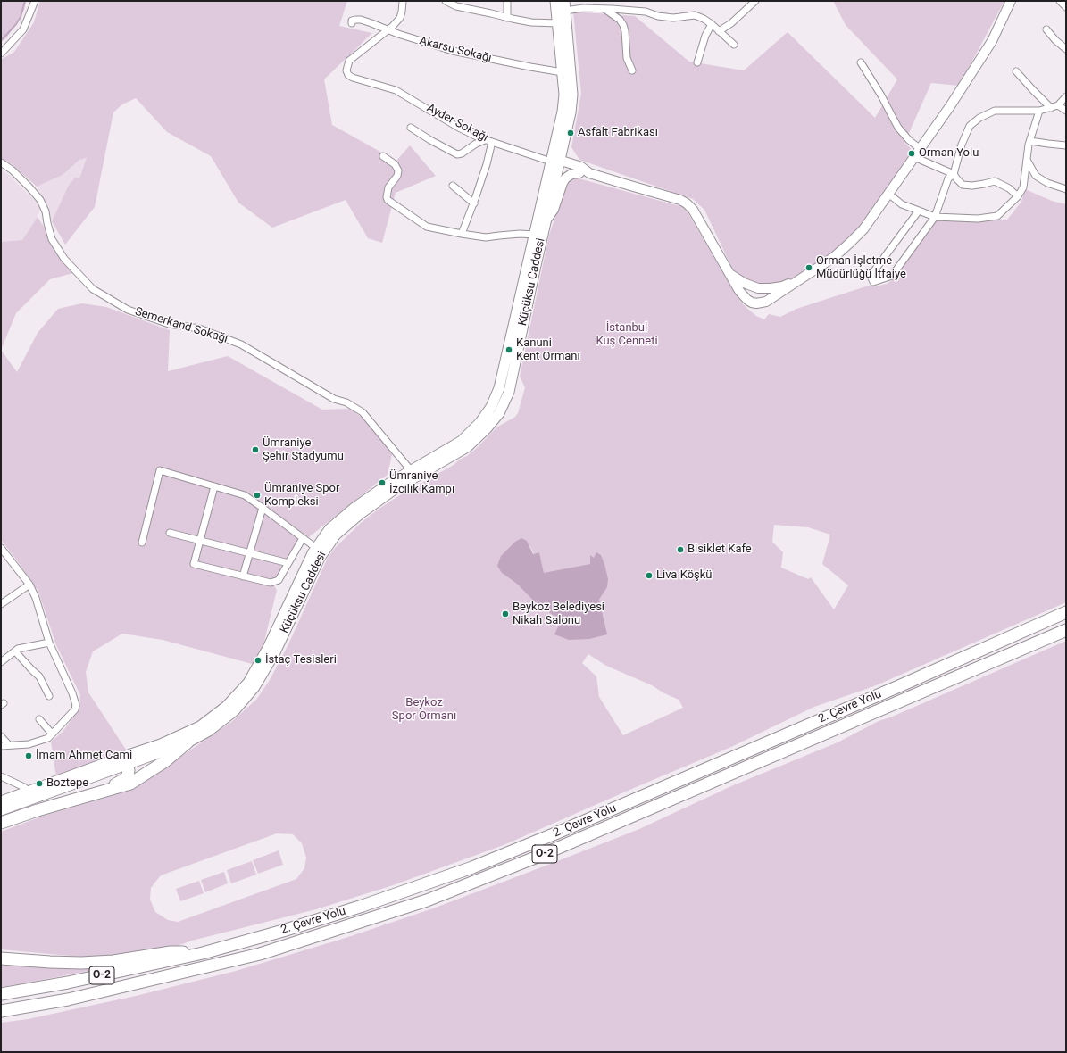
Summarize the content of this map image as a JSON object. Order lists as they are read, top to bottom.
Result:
{
  "streets": {
    "highway": ["2. Çevre Yolu", "O-2"],
    "main road": ["Küçüksu Caddesi"],
    "street": ["Akarsu Sokağı", "Ayder Sokağı", "Semerkand Sokağı"]
  },
  "crossings": [
    ["Akarsu Sokağı", "Ayder Sokağı"],
    ["Akarsu Sokağı", "Küçüksu Caddesi"],
    ["Ayder Sokağı", "Küçüksu Caddesi"],
    ["Küçüksu Caddesi", "Semerkand Sokağı"]
  ],
  "parks": ["İstanbul Kuş Cenneti", "Beykoz Spor Ormanı"],
  "places": [
    "Asfalt Fabrikası",
    "Orman Yolu",
    "Orman İşletme Müdürlüğü İtfaiye",
    "Kanuni Kent Ormanı",
    "Ümraniye Şehir Stadyumu",
    "Ümraniye İzcilik Kampı",
    "Ümraniye Spor Kompleksi",
    "Bisiklet Kafe",
    "Liva Köşkü",
    "Beykoz Belediyesi Nikah Salonu",
    "İstaç Tesisleri",
    "İmam Ahmet Cami",
    "Boztepe"
  ]
}
